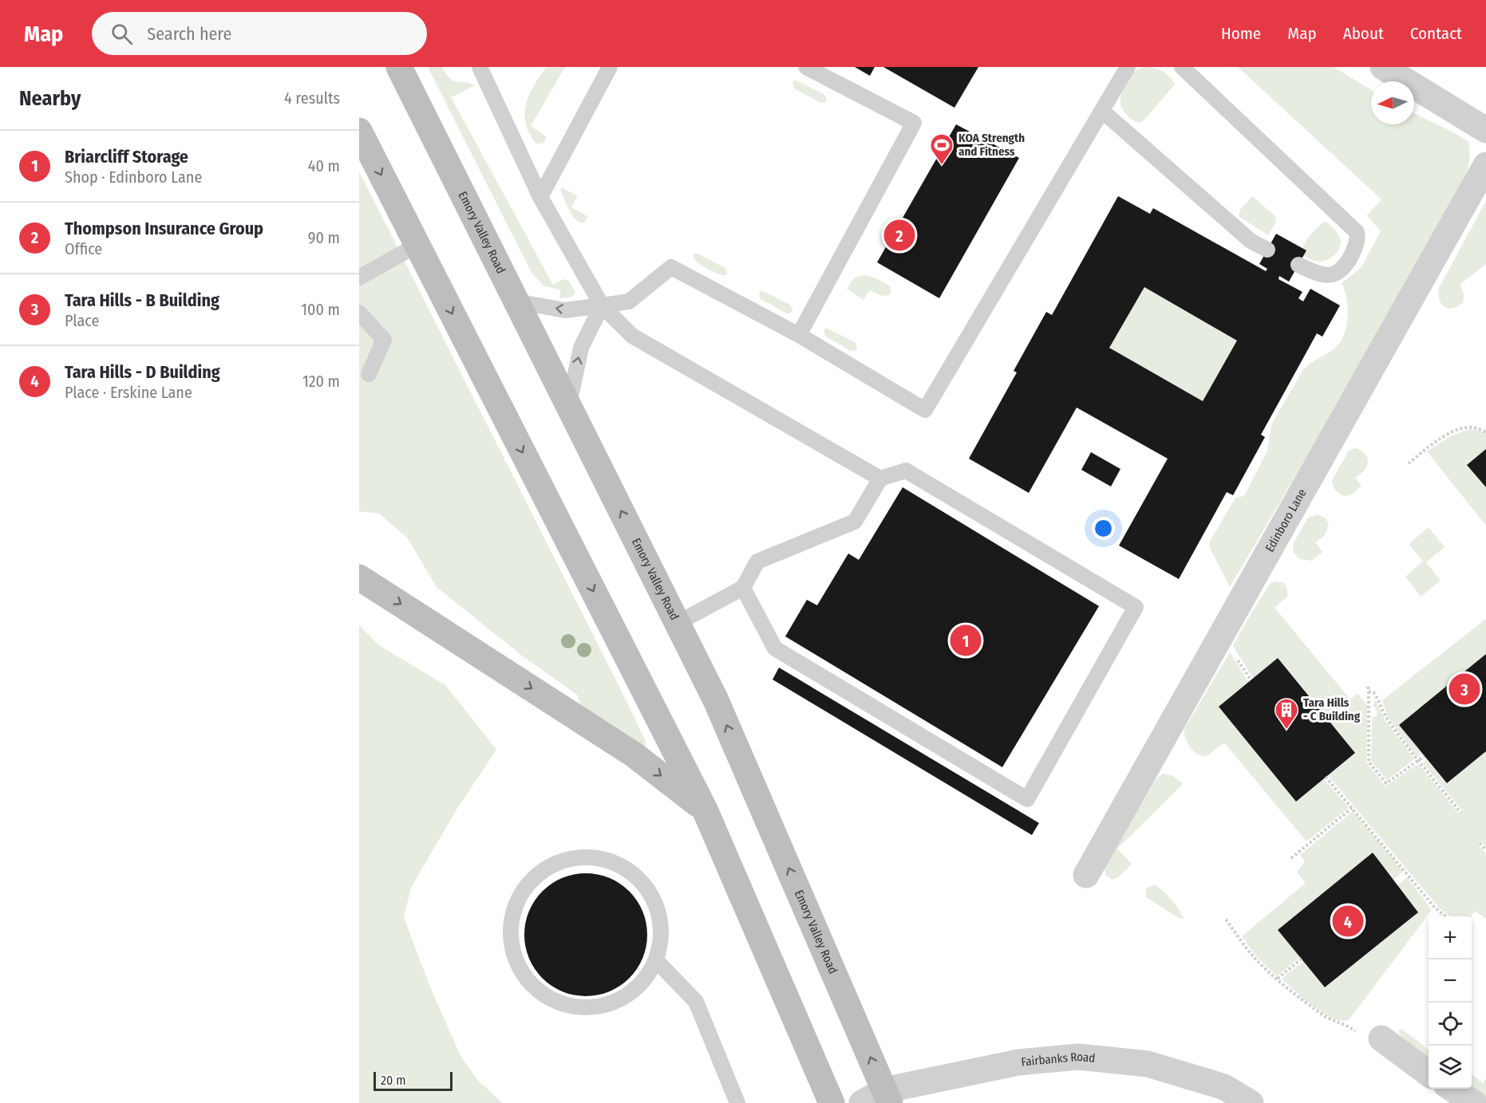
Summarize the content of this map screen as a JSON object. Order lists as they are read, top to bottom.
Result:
{
  "streets": {
    "main road": ["Emory Valley Road"],
    "street": ["Edinboro Lane", "Fairbanks Road"]
  },
  "crossings": [
    ["Emory Valley Road", "Fairbanks Road"]
  ],
  "places": {
    "sports": ["KOA Strength and Fitness"],
    "building": ["Tara Hills - C Building"]
  },
  "scale_bar": "20 m",
  "north": "left",
  "page": {
    "header": "Map",
    "search": "Search here",
    "nav": [
      "Home",
      "Map",
      "About",
      "Contact"
    ],
    "heading": ["Nearby", "4 results"],
    "list": [
      {
        "mark": "1",
        "name": "Briarcliff Storage",
        "note": "Shop · Edinboro Lane",
        "value": "40 m"
      },
      {
        "mark": "2",
        "name": "Thompson Insurance Group",
        "note": "Office",
        "value": "90 m"
      },
      {
        "mark": "3",
        "name": "Tara Hills - B Building",
        "note": "Place",
        "value": "100 m"
      },
      {
        "mark": "4",
        "name": "Tara Hills - D Building",
        "note": "Place · Erskine Lane",
        "value": "120 m"
      }
    ],
    "pins": [
      "2",
      "1",
      "3",
      "4"
    ],
    "map_buttons": ["+", "−"],
    "scale": "20 m"
  }
}
